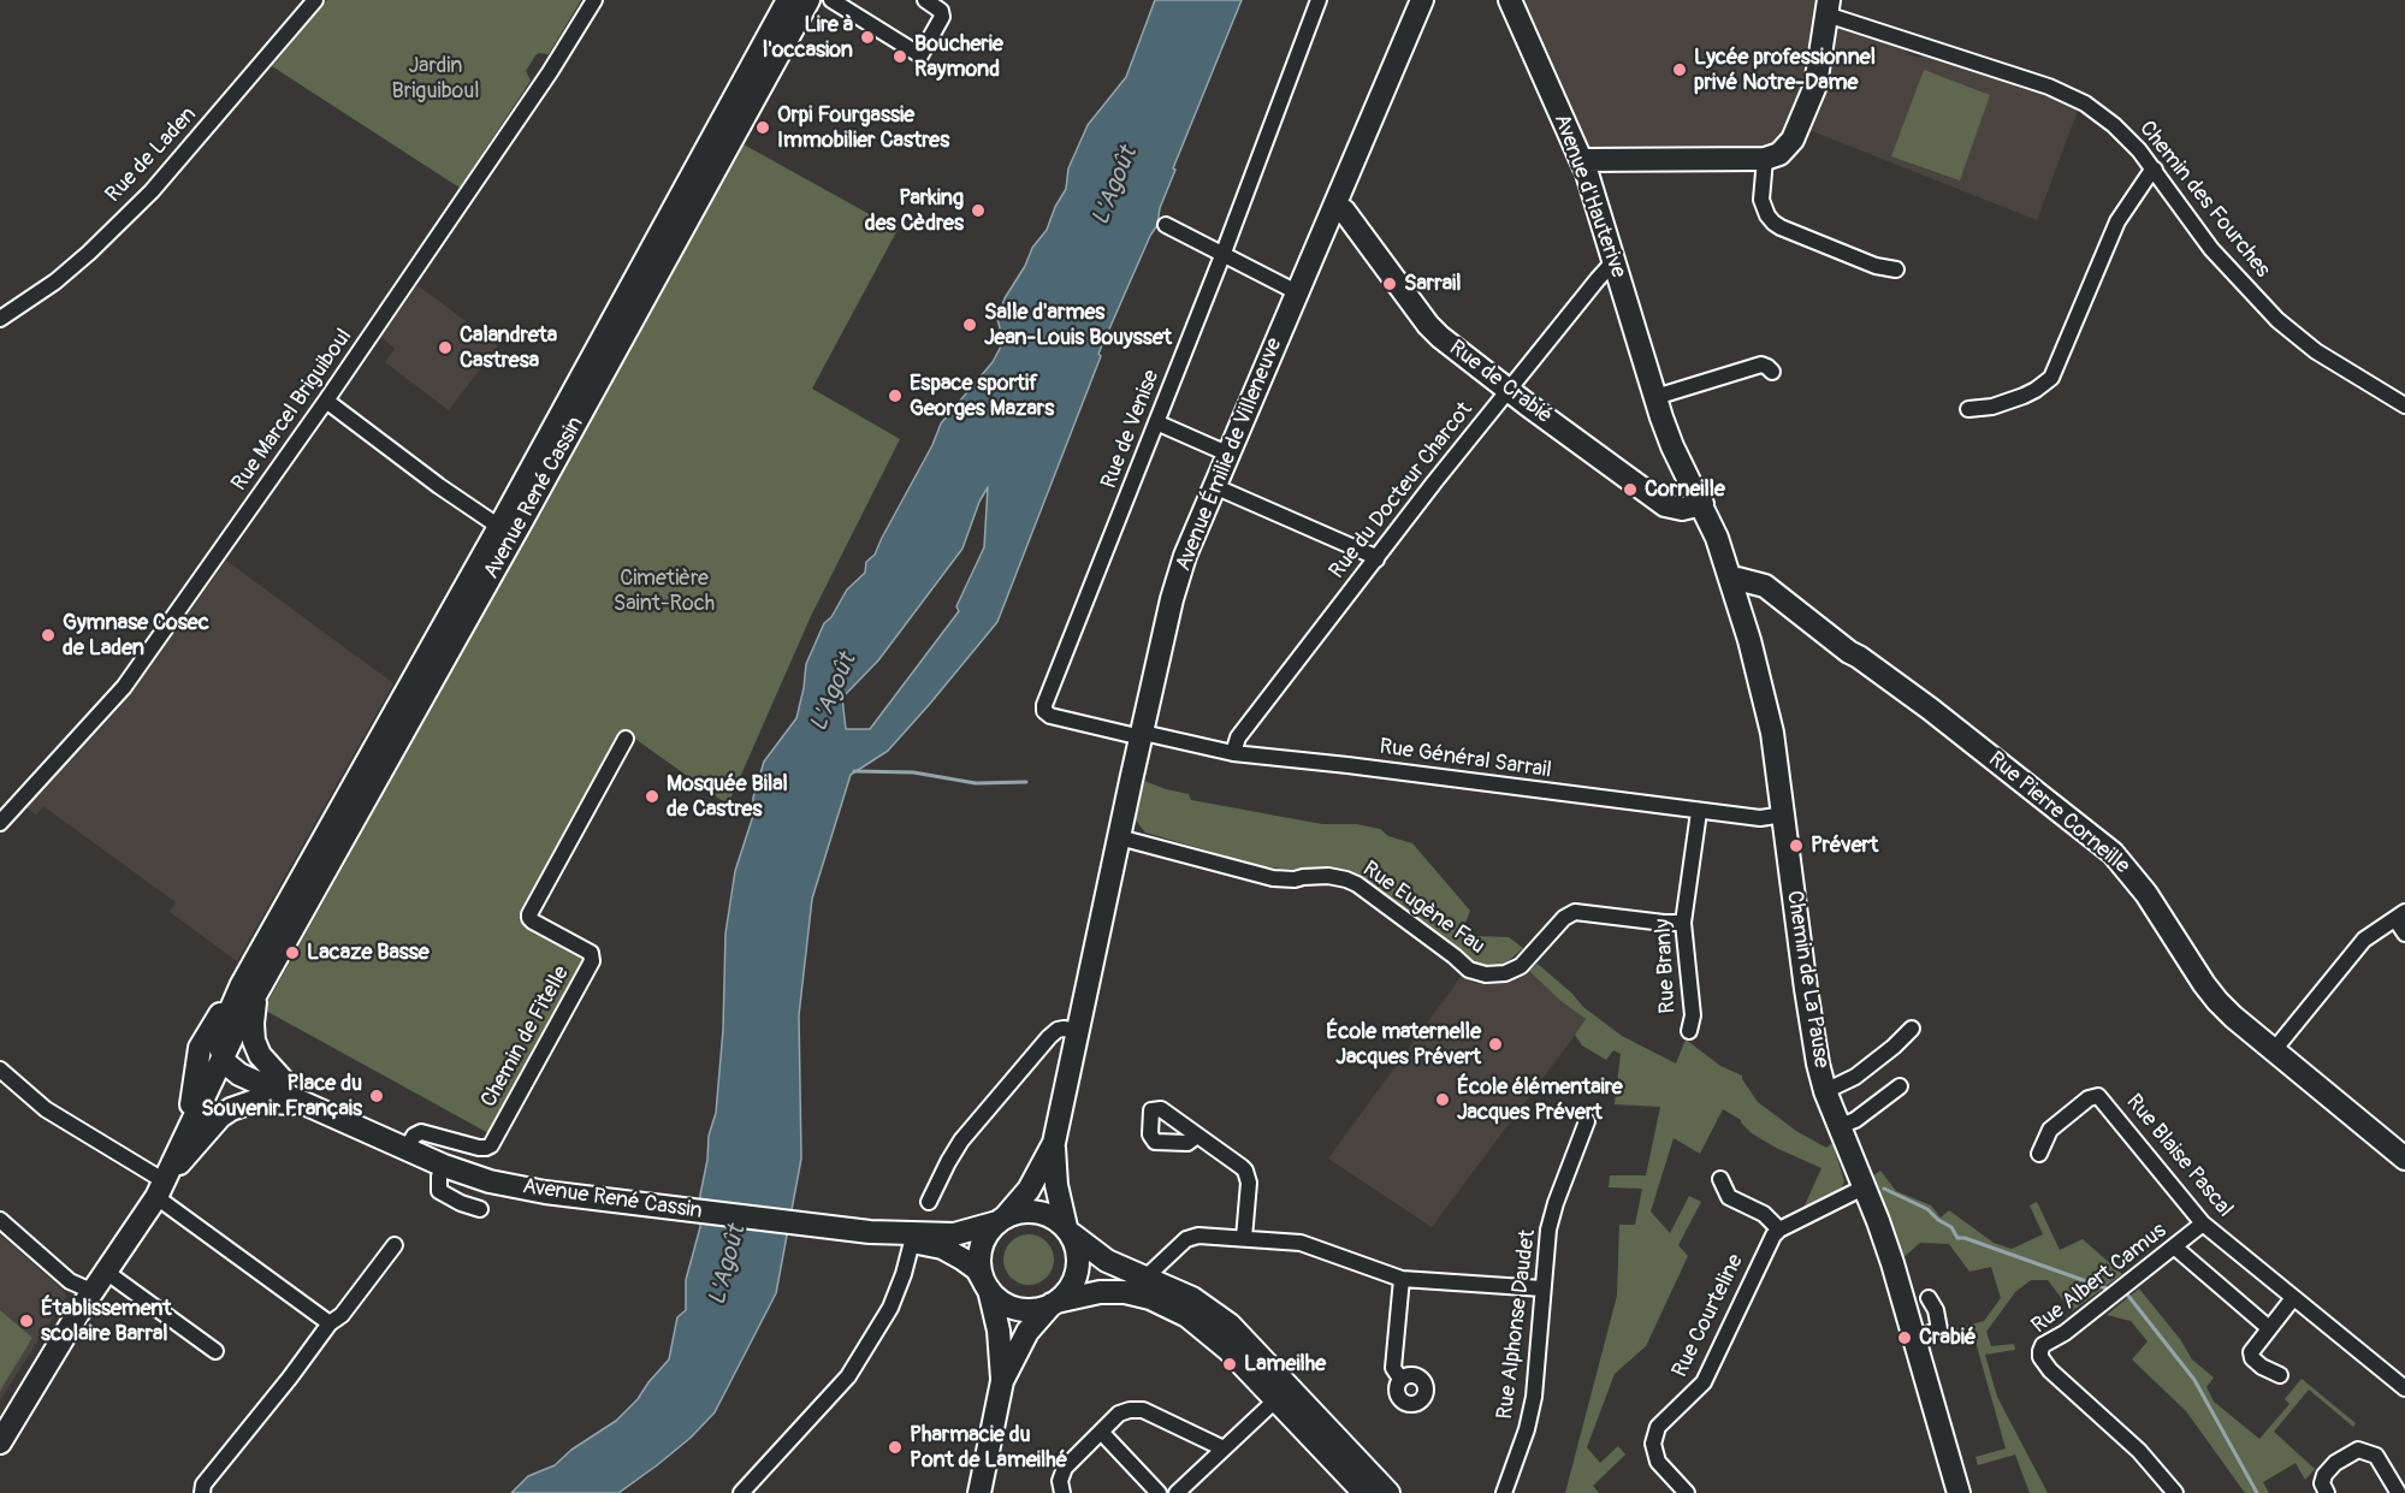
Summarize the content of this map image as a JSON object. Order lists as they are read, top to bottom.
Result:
{
  "streets": {
    "main road": [
      "Avenue d'Hauterive",
      "Rue de Crabié",
      "Avenue Émilie de Villeneuve",
      "Avenue René Cassin",
      "Rue Pierre Corneille",
      "Chemin de La Pause"
    ],
    "street": [
      "Rue de Laden",
      "Chemin des Fourches",
      "Rue Marcel Briguiboul",
      "Rue de Venise",
      "Rue du Docteur Charcot",
      "Rue Général Sarrail",
      "Rue Eugène Fau",
      "Rue Branly",
      "Chemin de Fitelle",
      "Rue Blaise Pascal",
      "Rue Albert Camus",
      "Rue Courteline",
      "Rue Alphonse Daudet"
    ]
  },
  "crossings": [
    ["Avenue d'Hauterive", "Rue de Crabié"],
    ["Avenue d'Hauterive", "Rue du Docteur Charcot"],
    ["Avenue d'Hauterive", "Rue Pierre Corneille"],
    ["Avenue d'Hauterive", "Chemin de La Pause"],
    ["Rue de Crabié", "Avenue Émilie de Villeneuve"],
    ["Rue de Crabié", "Rue du Docteur Charcot"],
    ["Rue de Venise", "Rue Général Sarrail"],
    ["Avenue Émilie de Villeneuve", "Avenue René Cassin"],
    ["Avenue Émilie de Villeneuve", "Rue Général Sarrail"],
    ["Avenue Émilie de Villeneuve", "Rue Eugène Fau"],
    ["Rue du Docteur Charcot", "Rue Général Sarrail"],
    ["Avenue René Cassin", "Chemin de Fitelle"],
    ["Rue Général Sarrail", "Rue Branly"],
    ["Rue Général Sarrail", "Chemin de La Pause"],
    ["Rue Pierre Corneille", "Chemin de La Pause"],
    ["Rue Eugène Fau", "Rue Branly"],
    ["Rue Blaise Pascal", "Rue Albert Camus"]
  ],
  "water": ["L'Agoût"],
  "parks": ["Jardin Briguiboul", "Cimetière Saint-Roch"],
  "places": [
    "Lire à l'occasion",
    "Boucherie Raymond",
    "Lycée professionnel privé Notre-Dame",
    "Orpi Fourgassie Immobilier Castres",
    "Parking des Cèdres",
    "Sarrail",
    "Salle d'armes Jean-Louis Bouysset",
    "Calandreta Castresa",
    "Espace sportif Georges Mazars",
    "Corneille",
    "Gymnase Cosec de Laden",
    "Mosquée Bilal de Castres",
    "Prévert",
    "Lacaze Basse",
    "École maternelle Jacques Prévert",
    "Place du Souvenir Français",
    "École élémentaire Jacques Prévert",
    "Établissement scolaire Barral",
    "Crabié",
    "Lameilhe",
    "Pharmacie du Pont de Lameilhé"
  ]
}
